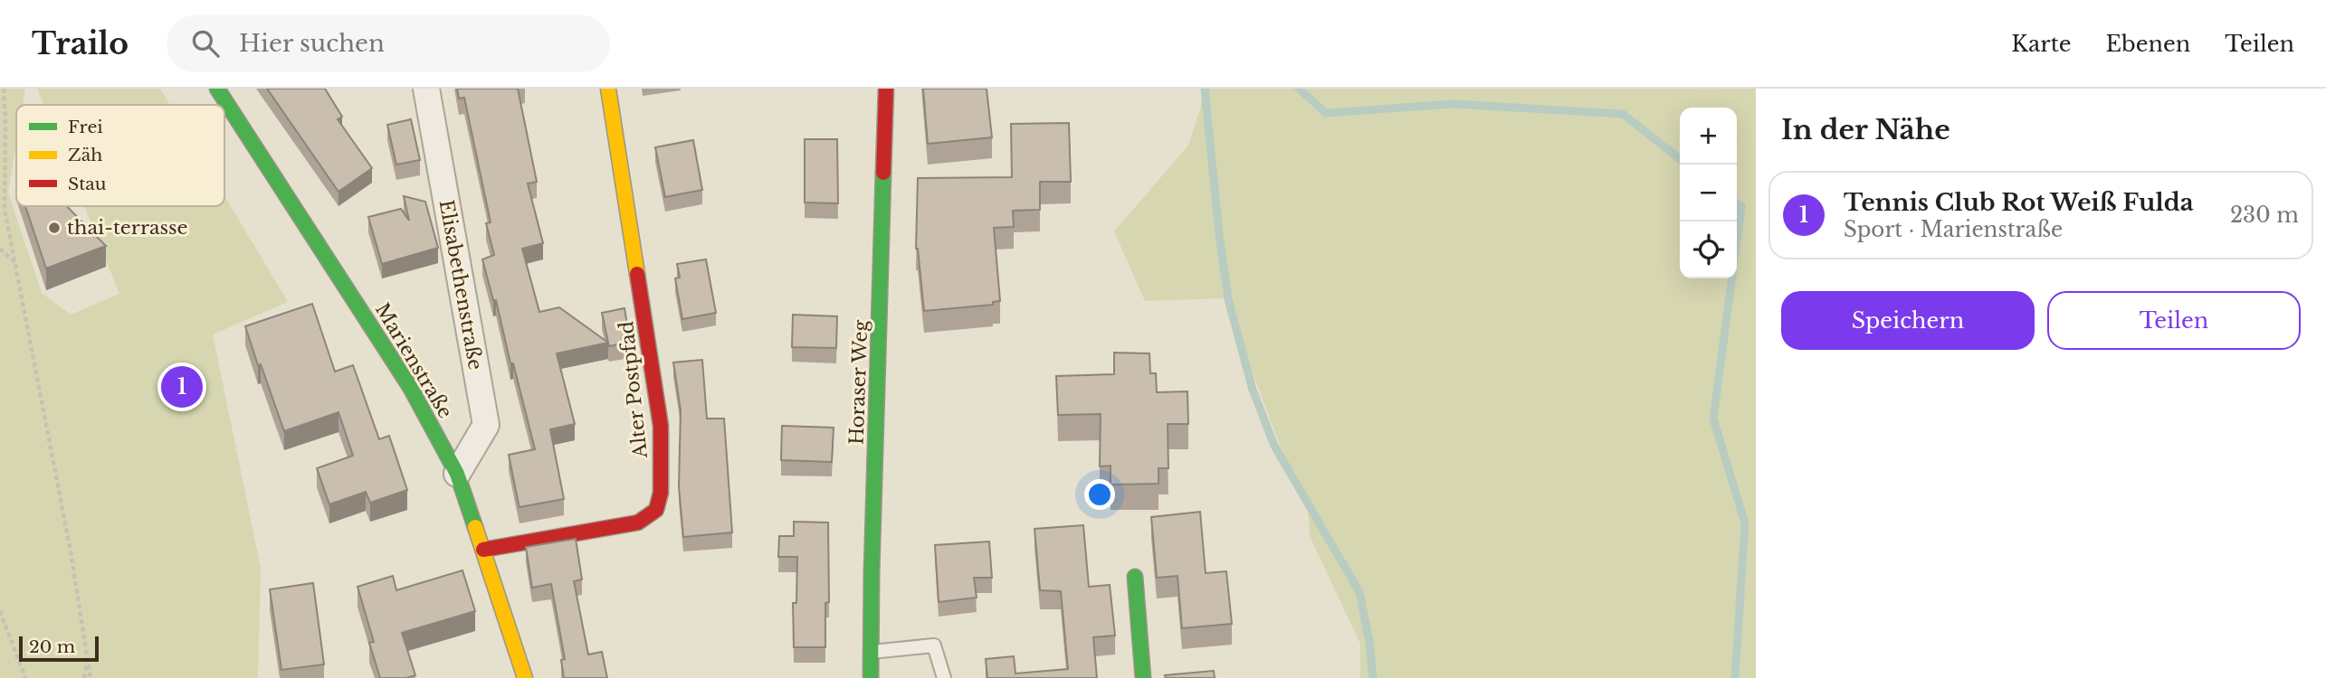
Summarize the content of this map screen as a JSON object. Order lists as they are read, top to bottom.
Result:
{
  "streets": {
    "street": [
      "Elisabethenstraße",
      "Marienstraße",
      "Horaser Weg",
      "Alter Postpfad"
    ]
  },
  "crossings": [
    ["Elisabethenstraße", "Marienstraße"],
    ["Marienstraße", "Alter Postpfad"]
  ],
  "places": ["thai-terrasse"],
  "legend": ["Frei", "Zäh", "Stau"],
  "scale_bar": "20 m",
  "page": {
    "header": "Trailo",
    "search": "Hier suchen",
    "nav": ["Karte", "Ebenen", "Teilen"],
    "heading": "In der Nähe",
    "map_buttons": ["+", "−"],
    "list": [
      {
        "mark": "1",
        "name": "Tennis Club Rot Weiß Fulda",
        "note": "Sport · Marienstraße",
        "value": "230 m"
      }
    ],
    "buttons": ["Speichern", "Teilen"],
    "pins": "1",
    "scale": "20 m"
  }
}
